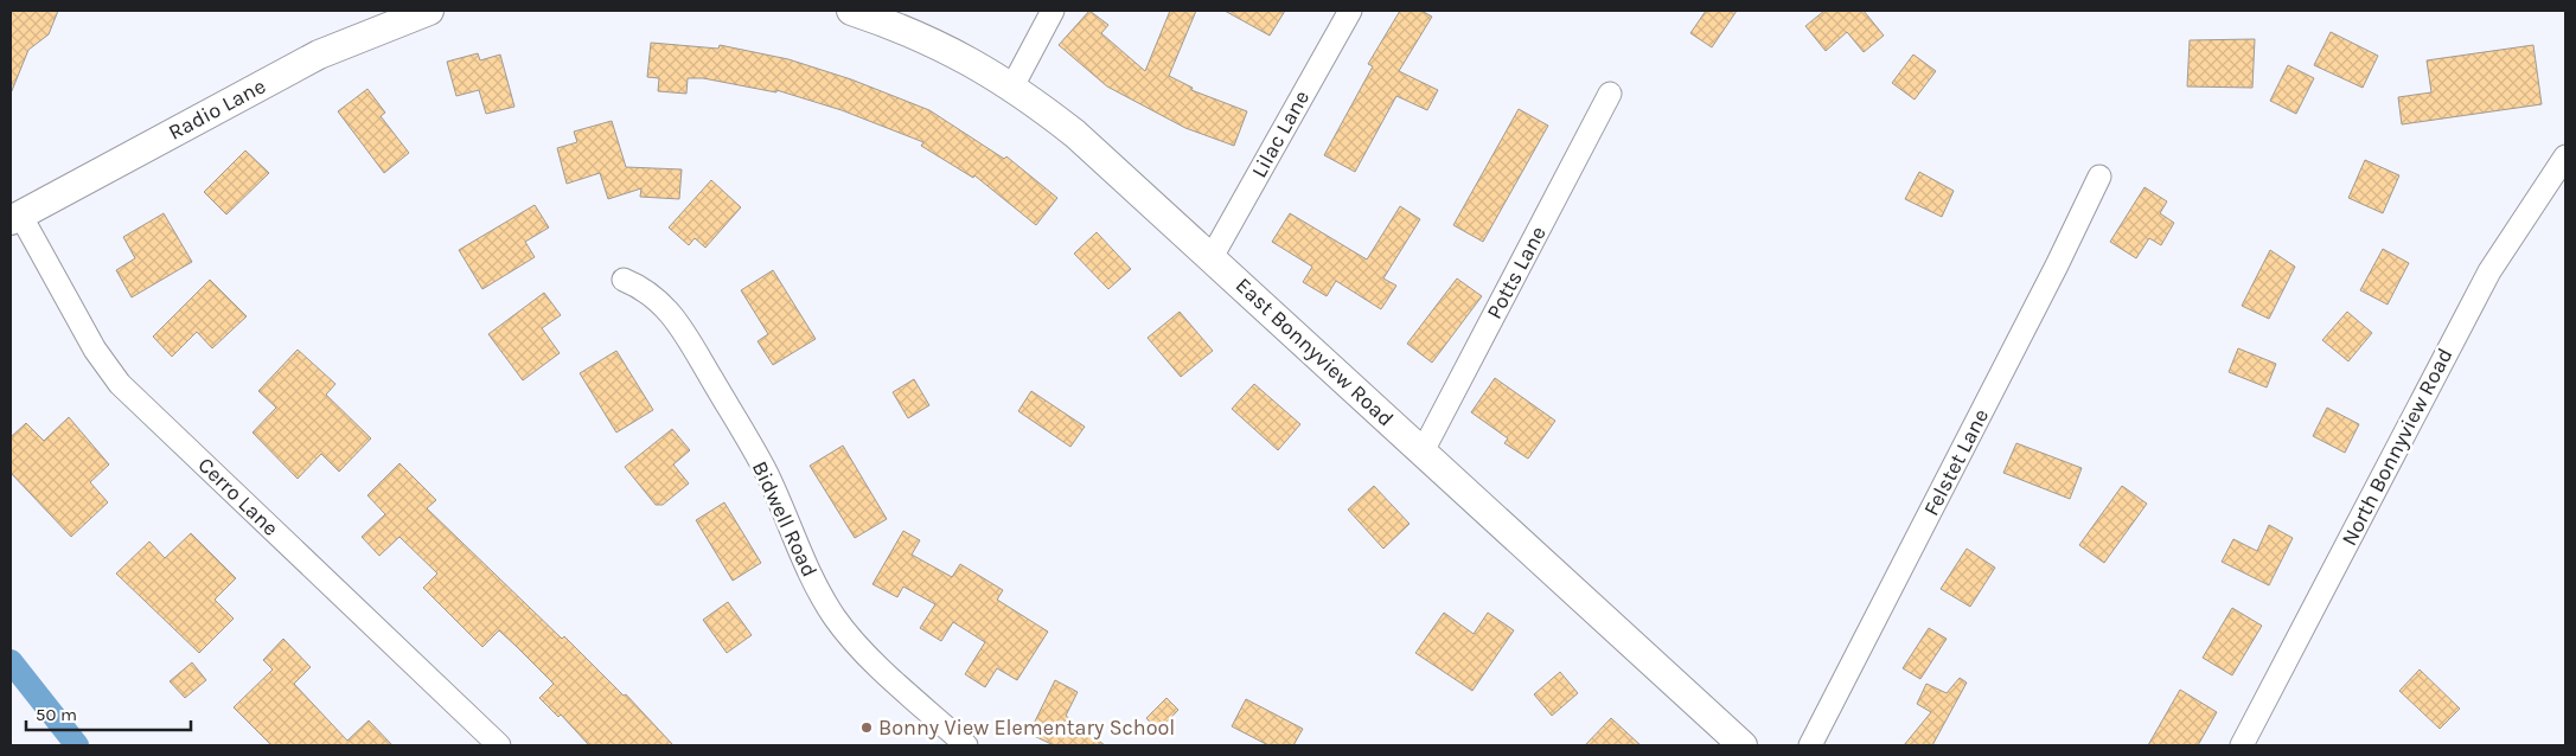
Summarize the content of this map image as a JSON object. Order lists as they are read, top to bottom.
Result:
{
  "streets": {
    "street": [
      "Radio Lane",
      "Lilac Lane",
      "Potts Lane",
      "East Bonnyview Road",
      "North Bonnyview Road",
      "Felstet Lane",
      "Cerro Lane",
      "Bidwell Road"
    ]
  },
  "crossings": [
    ["Radio Lane", "Cerro Lane"],
    ["Lilac Lane", "East Bonnyview Road"],
    ["Potts Lane", "East Bonnyview Road"]
  ],
  "places": ["Bonny View Elementary School"],
  "scale_bar": "50 m"
}
